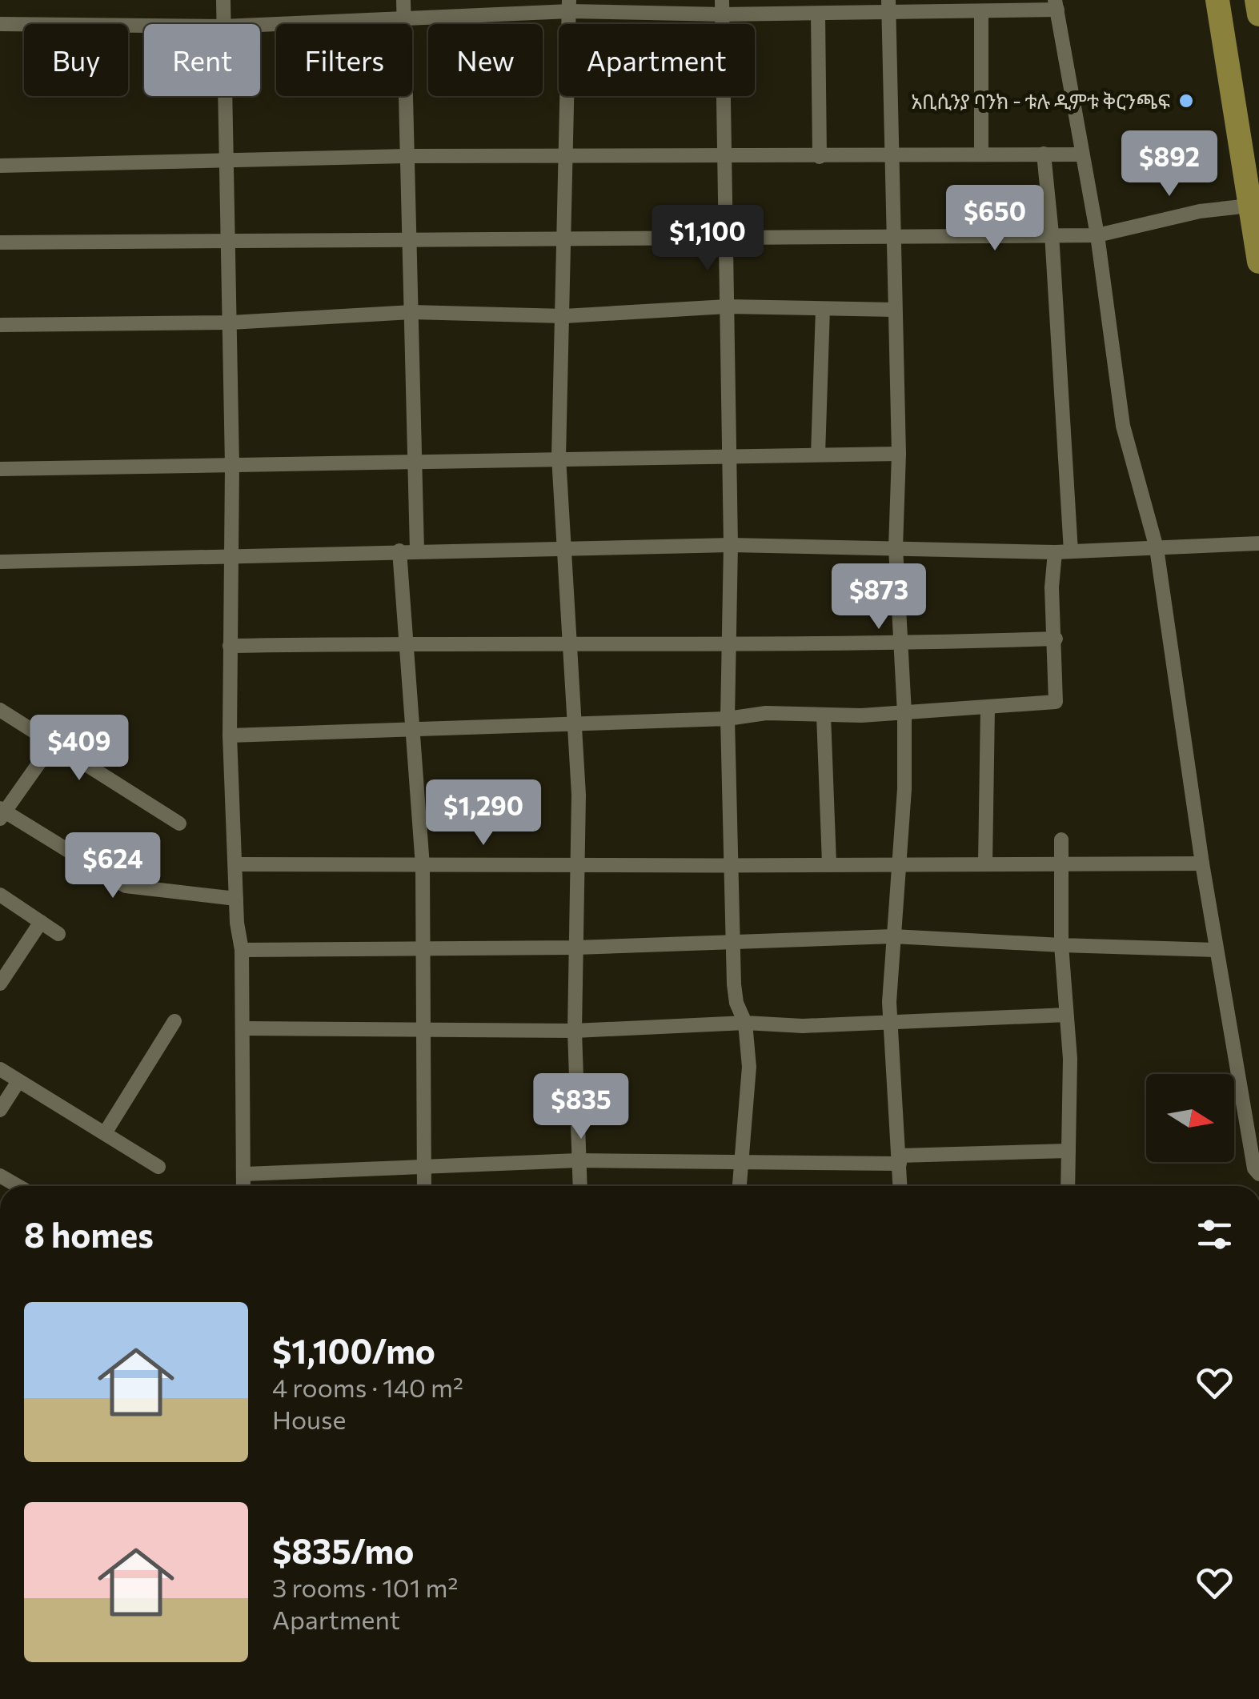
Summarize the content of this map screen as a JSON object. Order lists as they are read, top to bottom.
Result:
{
  "places": ["አቢሲንያ ባንክ - ቱሉ ዲምቱ ቅርንጫፍ"],
  "north": "right",
  "page": {
    "chip": [
      "Buy",
      "Rent",
      "Filters",
      "New",
      "Apartment"
    ],
    "price": [
      "$892",
      "$650",
      "$1,100",
      "$873",
      "$409",
      "$1,290",
      "$624",
      "$835"
    ],
    "heading": "8 homes",
    "list": [
      {
        "name": "$1,100/mo",
        "note": "4 rooms · 140 m² · House"
      },
      {
        "name": "$835/mo",
        "note": "3 rooms · 101 m² · Apartment"
      }
    ]
  }
}
